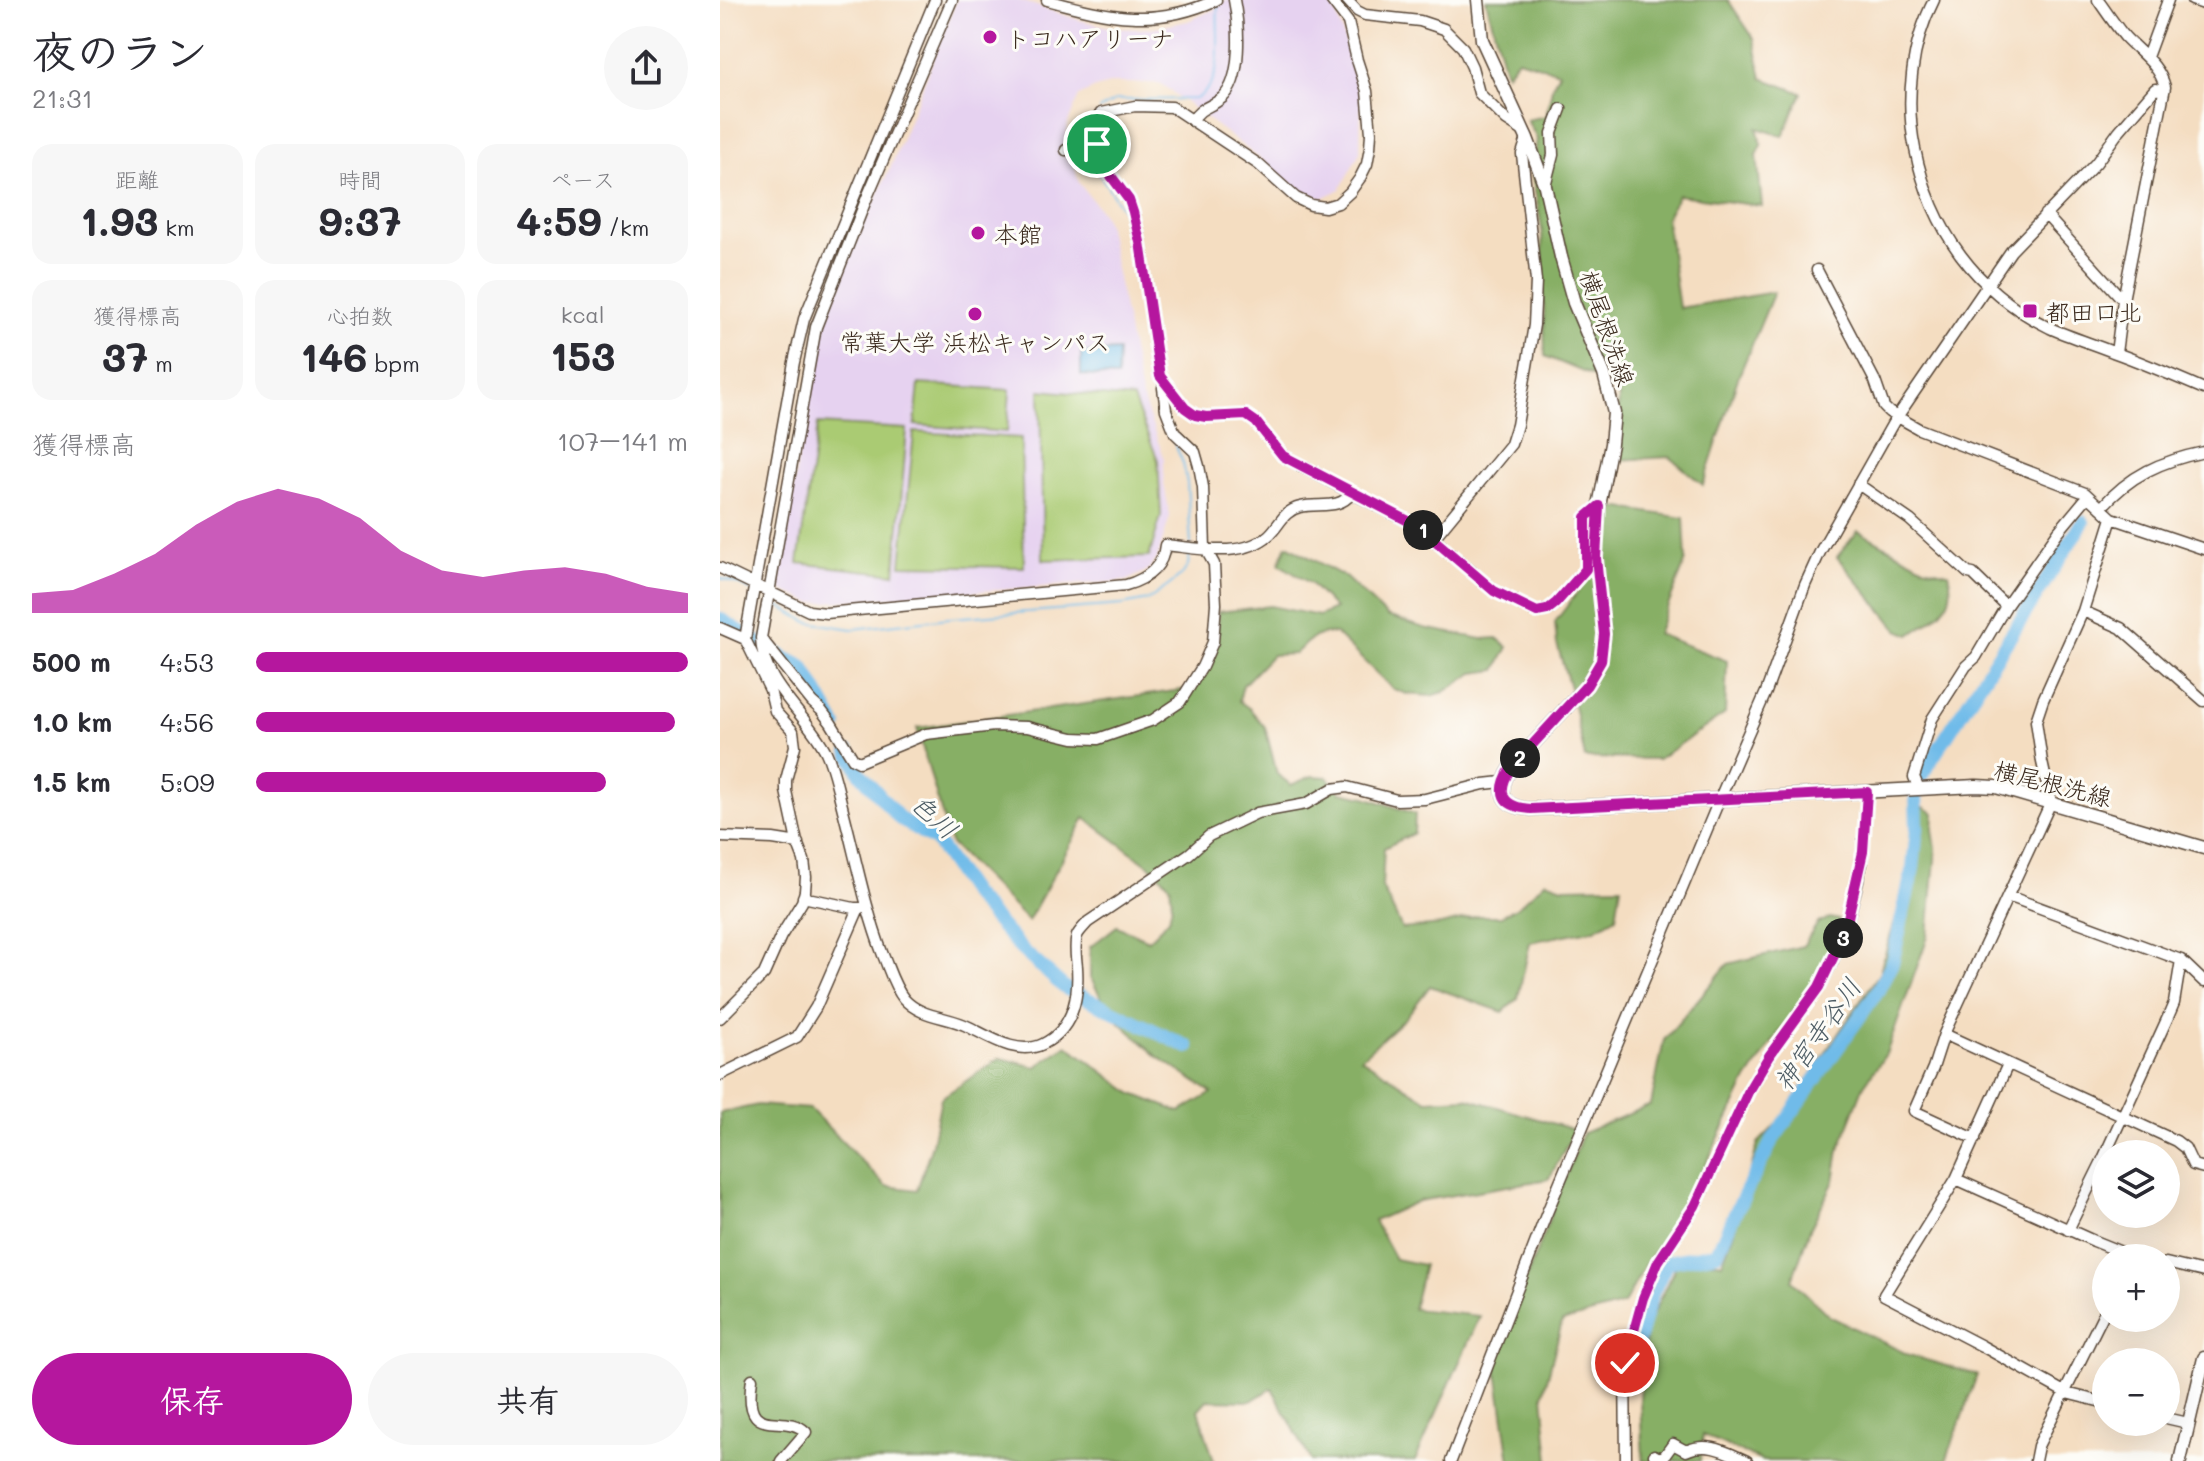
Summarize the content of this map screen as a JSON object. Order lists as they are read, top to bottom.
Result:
{
  "streets": {
    "main road": ["横尾根洗線"]
  },
  "water": ["色川", "神宮寺谷川"],
  "places": {
    "other": ["トコハアリーナ", "本館", "常葉大学 浜松キャンパス"],
    "transit": ["都田口北"]
  },
  "page": {
    "heading": ["夜のラン", "21:31"],
    "stats": [
      ["距離", "1.93 km"],
      ["時間", "9:37"],
      ["ペース", "4:59 /km"],
      ["獲得標高", "37 m"],
      ["心拍数", "146 bpm"],
      ["kcal", "153"]
    ],
    "chart": ["獲得標高", "107–141 m"],
    "pins": ["1", "2", "3"],
    "list": [
      {
        "name": "500 m",
        "note": "4:53"
      },
      {
        "name": "1.0 km",
        "note": "4:56"
      },
      {
        "name": "1.5 km",
        "note": "5:09"
      }
    ],
    "map_buttons": ["+", "−"],
    "buttons": ["保存", "共有"]
  }
}
